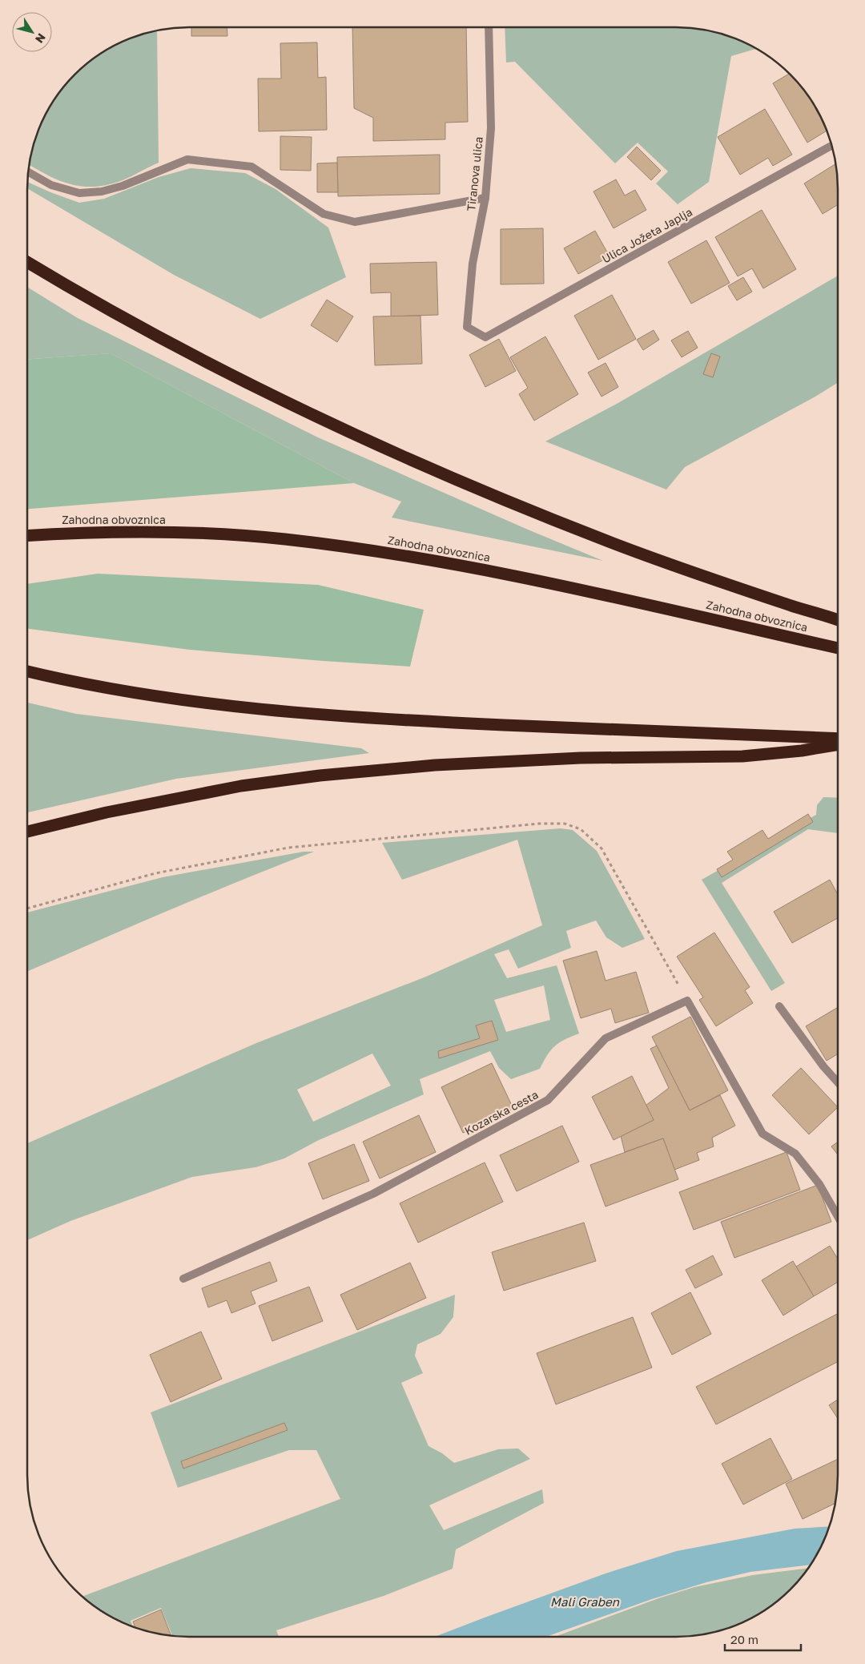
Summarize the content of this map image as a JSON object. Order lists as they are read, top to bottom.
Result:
{
  "streets": {
    "highway": ["Zahodna obvoznica"],
    "street": ["Tiranova ulica", "Ulica Jožeta Japlja", "Kozarska cesta"]
  },
  "crossings": [
    ["Tiranova ulica", "Ulica Jožeta Japlja"]
  ],
  "water": ["Mali Graben"],
  "scale_bar": "20 m",
  "north": "bottom right"
}
